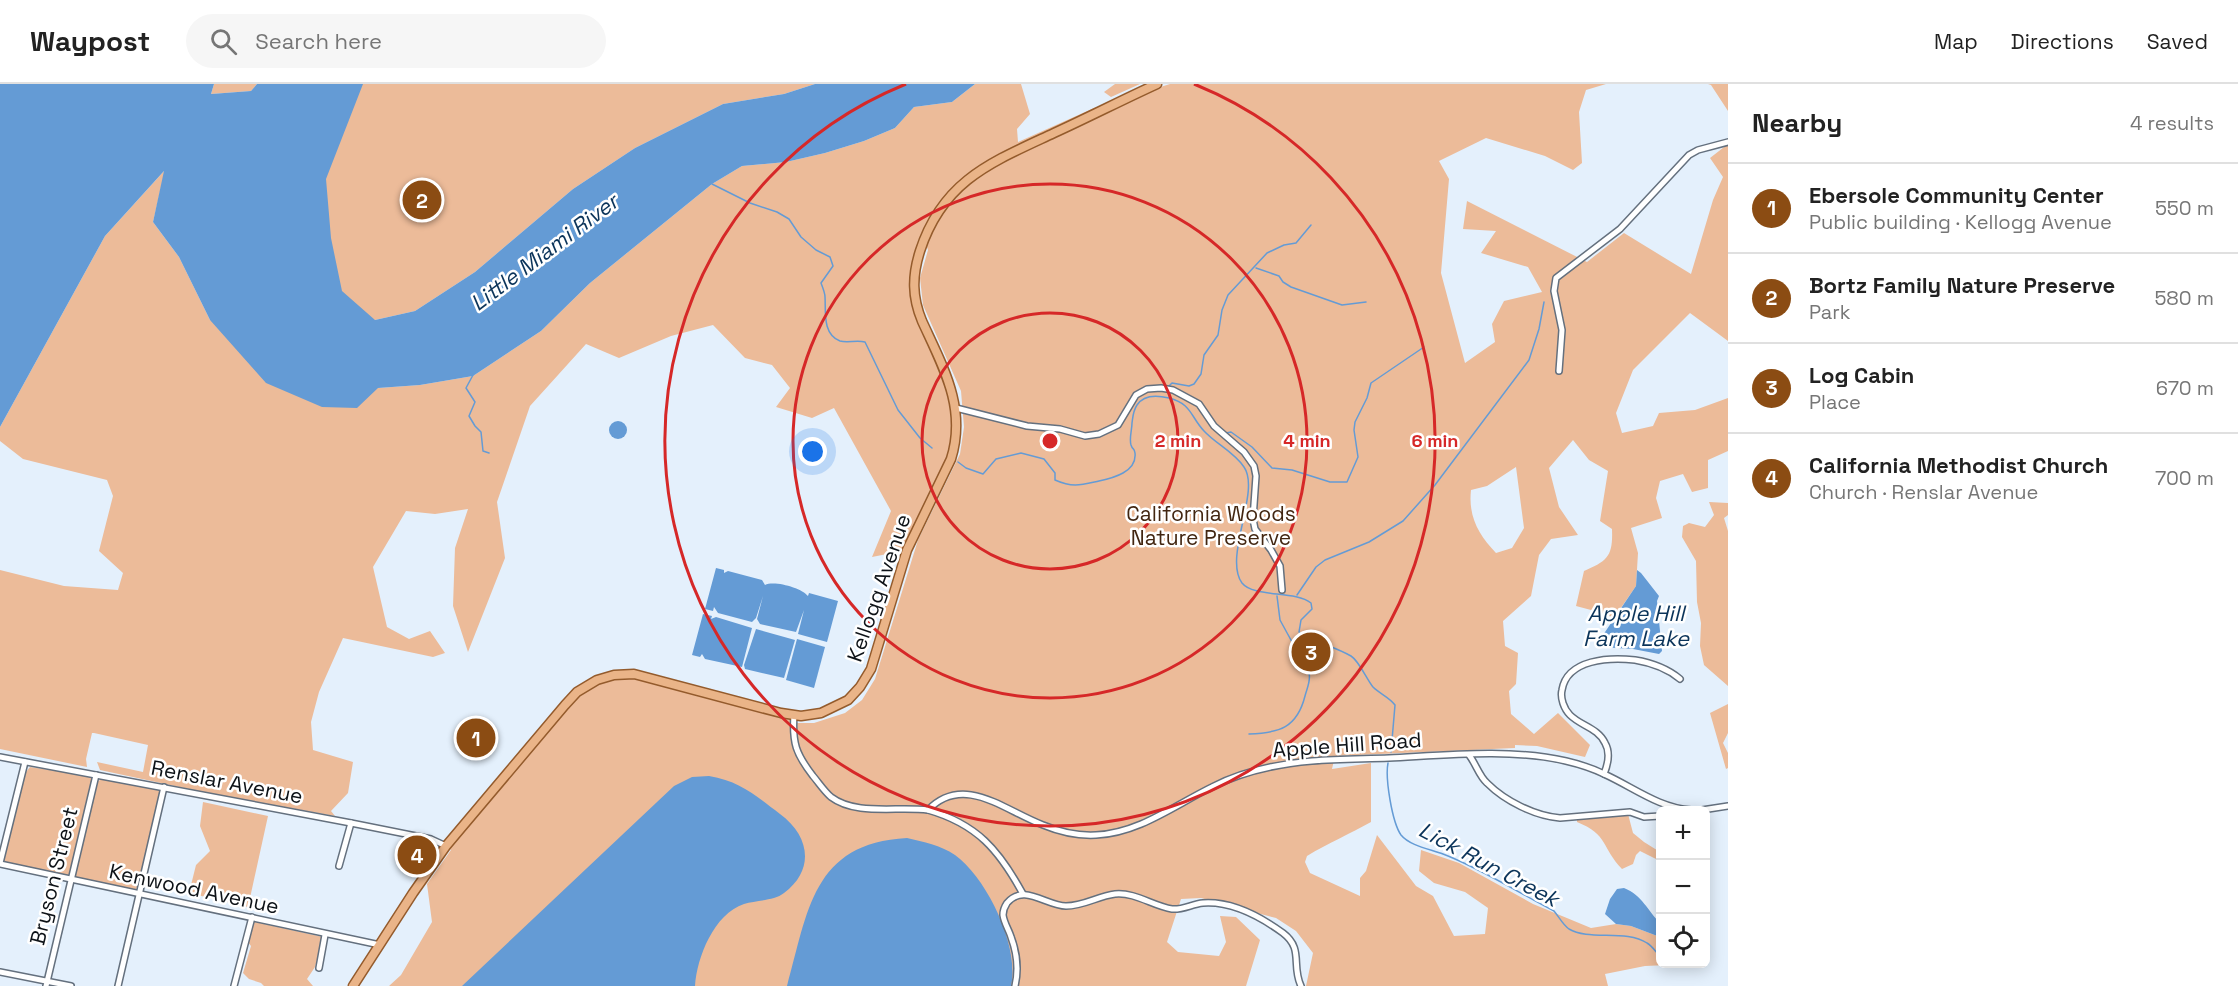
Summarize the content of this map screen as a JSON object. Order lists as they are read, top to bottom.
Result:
{
  "streets": {
    "main road": ["Kellogg Avenue"],
    "street": [
      "Apple Hill Road",
      "Renslar Avenue",
      "Bryson Street",
      "Kenwood Avenue"
    ]
  },
  "crossings": [
    ["Kellogg Avenue", "Renslar Avenue"],
    ["Kellogg Avenue", "Kenwood Avenue"],
    ["Renslar Avenue", "Bryson Street"],
    ["Bryson Street", "Kenwood Avenue"]
  ],
  "water": ["Little Miami River", "Apple Hill Farm Lake", "Lick Run Creek"],
  "parks": ["California Woods Nature Preserve"],
  "page": {
    "header": "Waypost",
    "search": "Search here",
    "nav": ["Map", "Directions", "Saved"],
    "heading": ["Nearby", "4 results"],
    "list": [
      {
        "mark": "1",
        "name": "Ebersole Community Center",
        "note": "Public building · Kellogg Avenue",
        "value": "550 m"
      },
      {
        "mark": "2",
        "name": "Bortz Family Nature Preserve",
        "note": "Park",
        "value": "580 m"
      },
      {
        "mark": "3",
        "name": "Log Cabin",
        "note": "Place",
        "value": "670 m"
      },
      {
        "mark": "4",
        "name": "California Methodist Church",
        "note": "Church · Renslar Avenue",
        "value": "700 m"
      }
    ],
    "pins": [
      "2",
      "3",
      "1",
      "4"
    ],
    "map_buttons": ["+", "−"]
  },
  "rings": ["2 min", "4 min", "6 min"]
}
